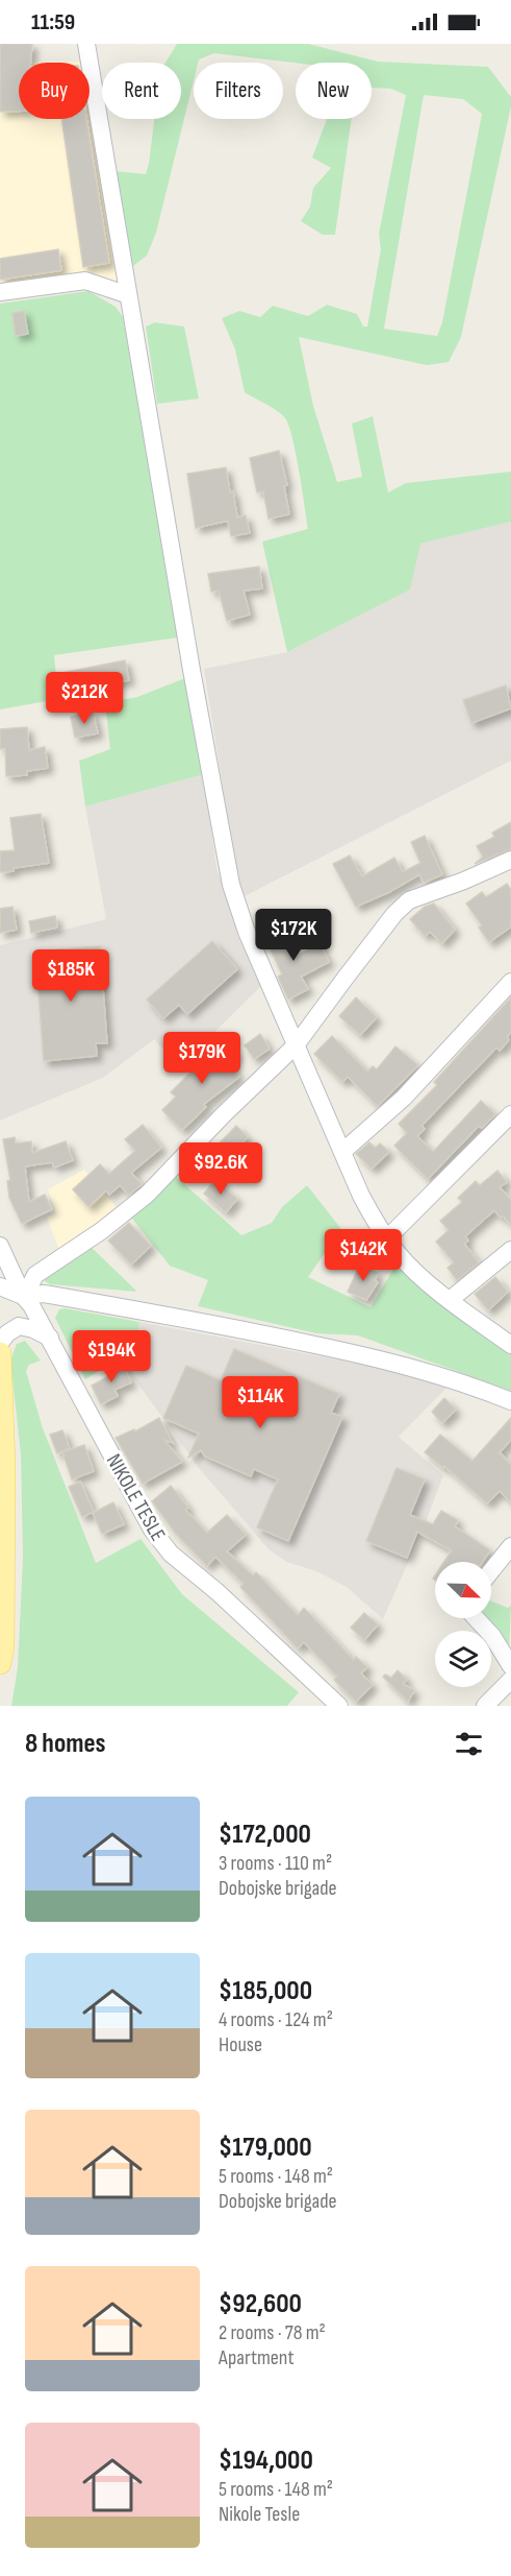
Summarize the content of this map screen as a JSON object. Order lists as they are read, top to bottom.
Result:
{
  "streets": {
    "street": ["NIKOLE TESLE"]
  },
  "north": "bottom right",
  "page": {
    "status": "11:59",
    "chip": [
      "Buy",
      "Rent",
      "Filters",
      "New"
    ],
    "price": [
      "$212K",
      "$172K",
      "$185K",
      "$179K",
      "$92.6K",
      "$142K",
      "$194K",
      "$114K"
    ],
    "heading": "8 homes",
    "list": [
      {
        "name": "$172,000",
        "note": "3 rooms · 110 m² · Dobojske brigade"
      },
      {
        "name": "$185,000",
        "note": "4 rooms · 124 m² · House"
      },
      {
        "name": "$179,000",
        "note": "5 rooms · 148 m² · Dobojske brigade"
      },
      {
        "name": "$92,600",
        "note": "2 rooms · 78 m² · Apartment"
      },
      {
        "name": "$194,000",
        "note": "5 rooms · 148 m² · Nikole Tesle"
      }
    ]
  }
}
